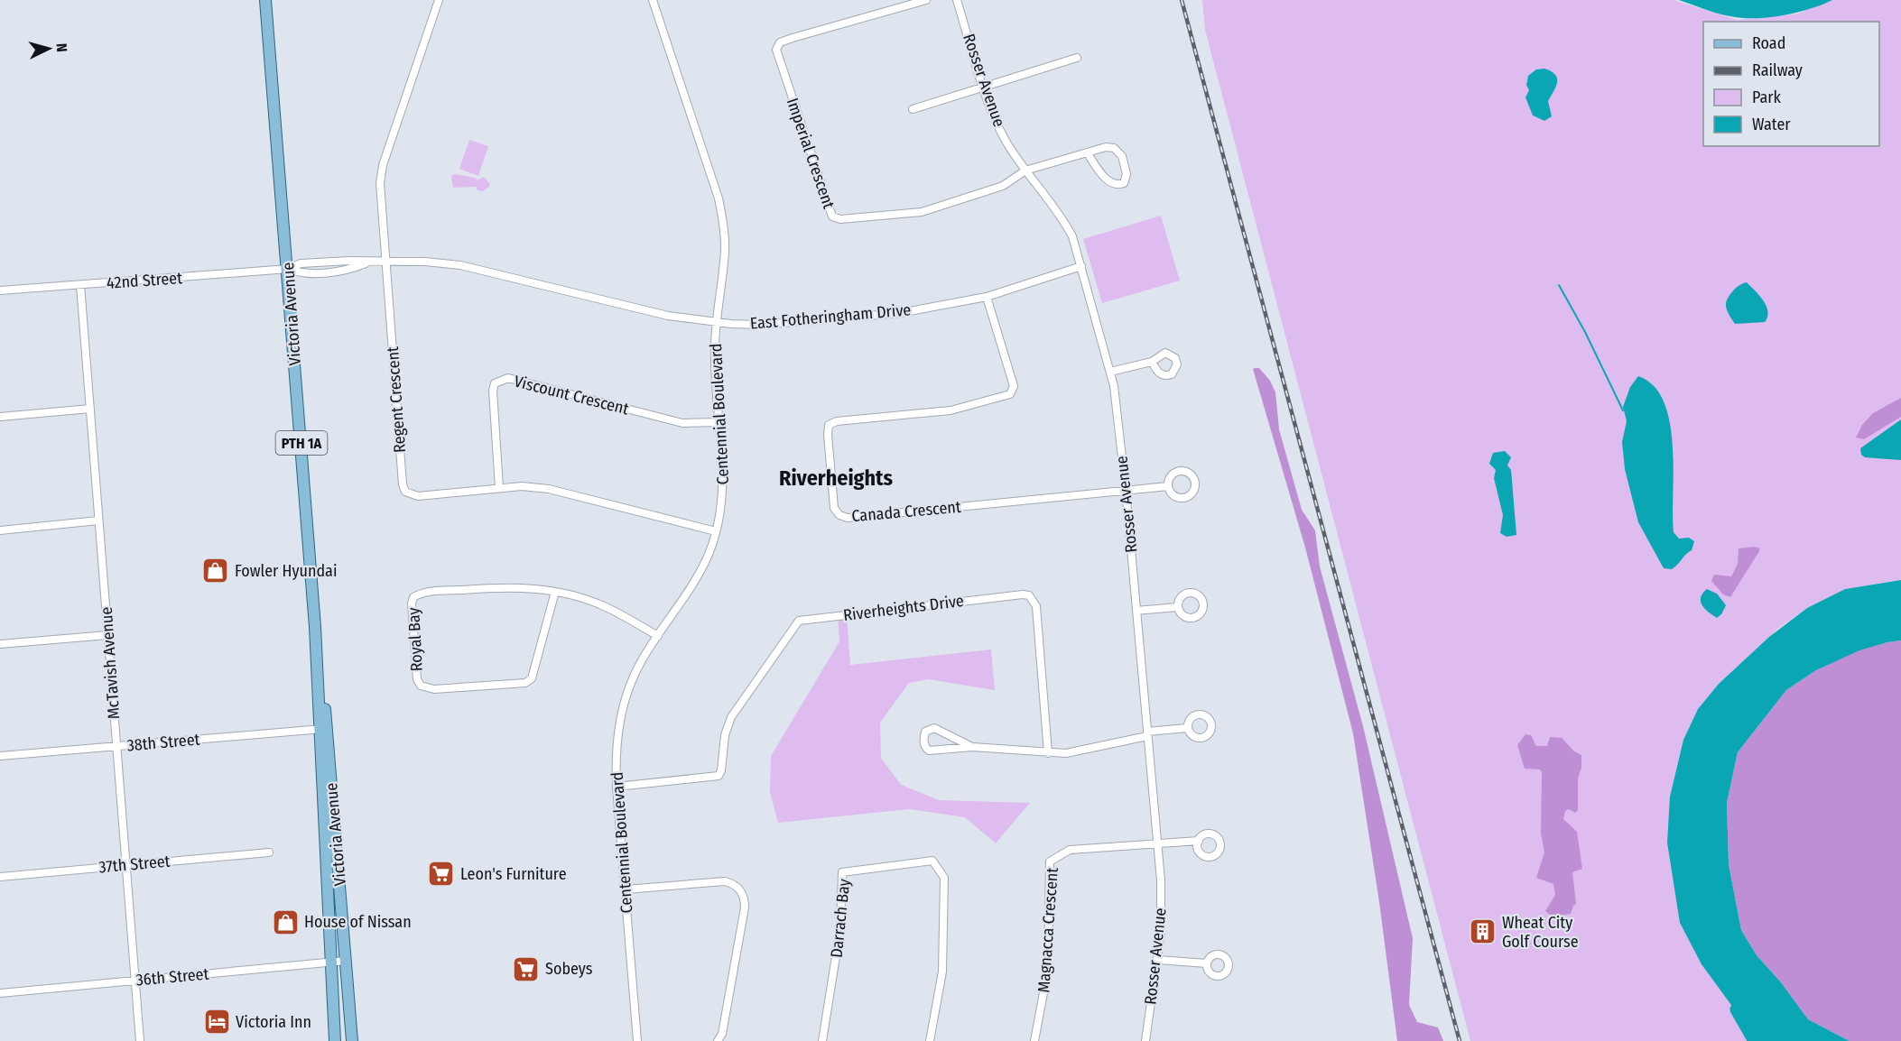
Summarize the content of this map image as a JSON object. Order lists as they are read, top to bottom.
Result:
{
  "streets": {
    "main road": ["Victoria Avenue", "PTH 1A"],
    "street": [
      "Rosser Avenue",
      "Imperial Crescent",
      "42nd Street",
      "East Fotheringham Drive",
      "Viscount Crescent",
      "Regent Crescent",
      "Centennial Boulevard",
      "Canada Crescent",
      "Riverheights Drive",
      "Royal Bay",
      "McTavish Avenue",
      "38th Street",
      "37th Street",
      "Darrach Bay",
      "Magnacca Crescent",
      "36th Street"
    ]
  },
  "crossings": [
    ["Rosser Avenue", "Imperial Crescent"],
    ["Rosser Avenue", "East Fotheringham Drive"],
    ["Rosser Avenue", "Canada Crescent"],
    ["Rosser Avenue", "Magnacca Crescent"],
    ["42nd Street", "Victoria Avenue"],
    ["42nd Street", "East Fotheringham Drive"],
    ["42nd Street", "McTavish Avenue"],
    ["Victoria Avenue", "East Fotheringham Drive"],
    ["Victoria Avenue", "38th Street"],
    ["Victoria Avenue", "36th Street"],
    ["East Fotheringham Drive", "Regent Crescent"],
    ["East Fotheringham Drive", "Centennial Boulevard"],
    ["East Fotheringham Drive", "Canada Crescent"],
    ["Viscount Crescent", "Regent Crescent"],
    ["Viscount Crescent", "Centennial Boulevard"],
    ["Regent Crescent", "Centennial Boulevard"],
    ["Centennial Boulevard", "Riverheights Drive"],
    ["Centennial Boulevard", "Royal Bay"],
    ["McTavish Avenue", "38th Street"],
    ["McTavish Avenue", "37th Street"],
    ["McTavish Avenue", "36th Street"]
  ],
  "districts": ["Riverheights"],
  "places": {
    "shop": ["Fowler Hyundai", "House of Nissan"],
    "supermarket": ["Leon's Furniture", "Sobeys"],
    "building": ["Wheat City Golf Course"],
    "hotel": ["Victoria Inn"]
  },
  "legend": [
    "Road",
    "Railway",
    "Park",
    "Water"
  ],
  "north": "right"
}
